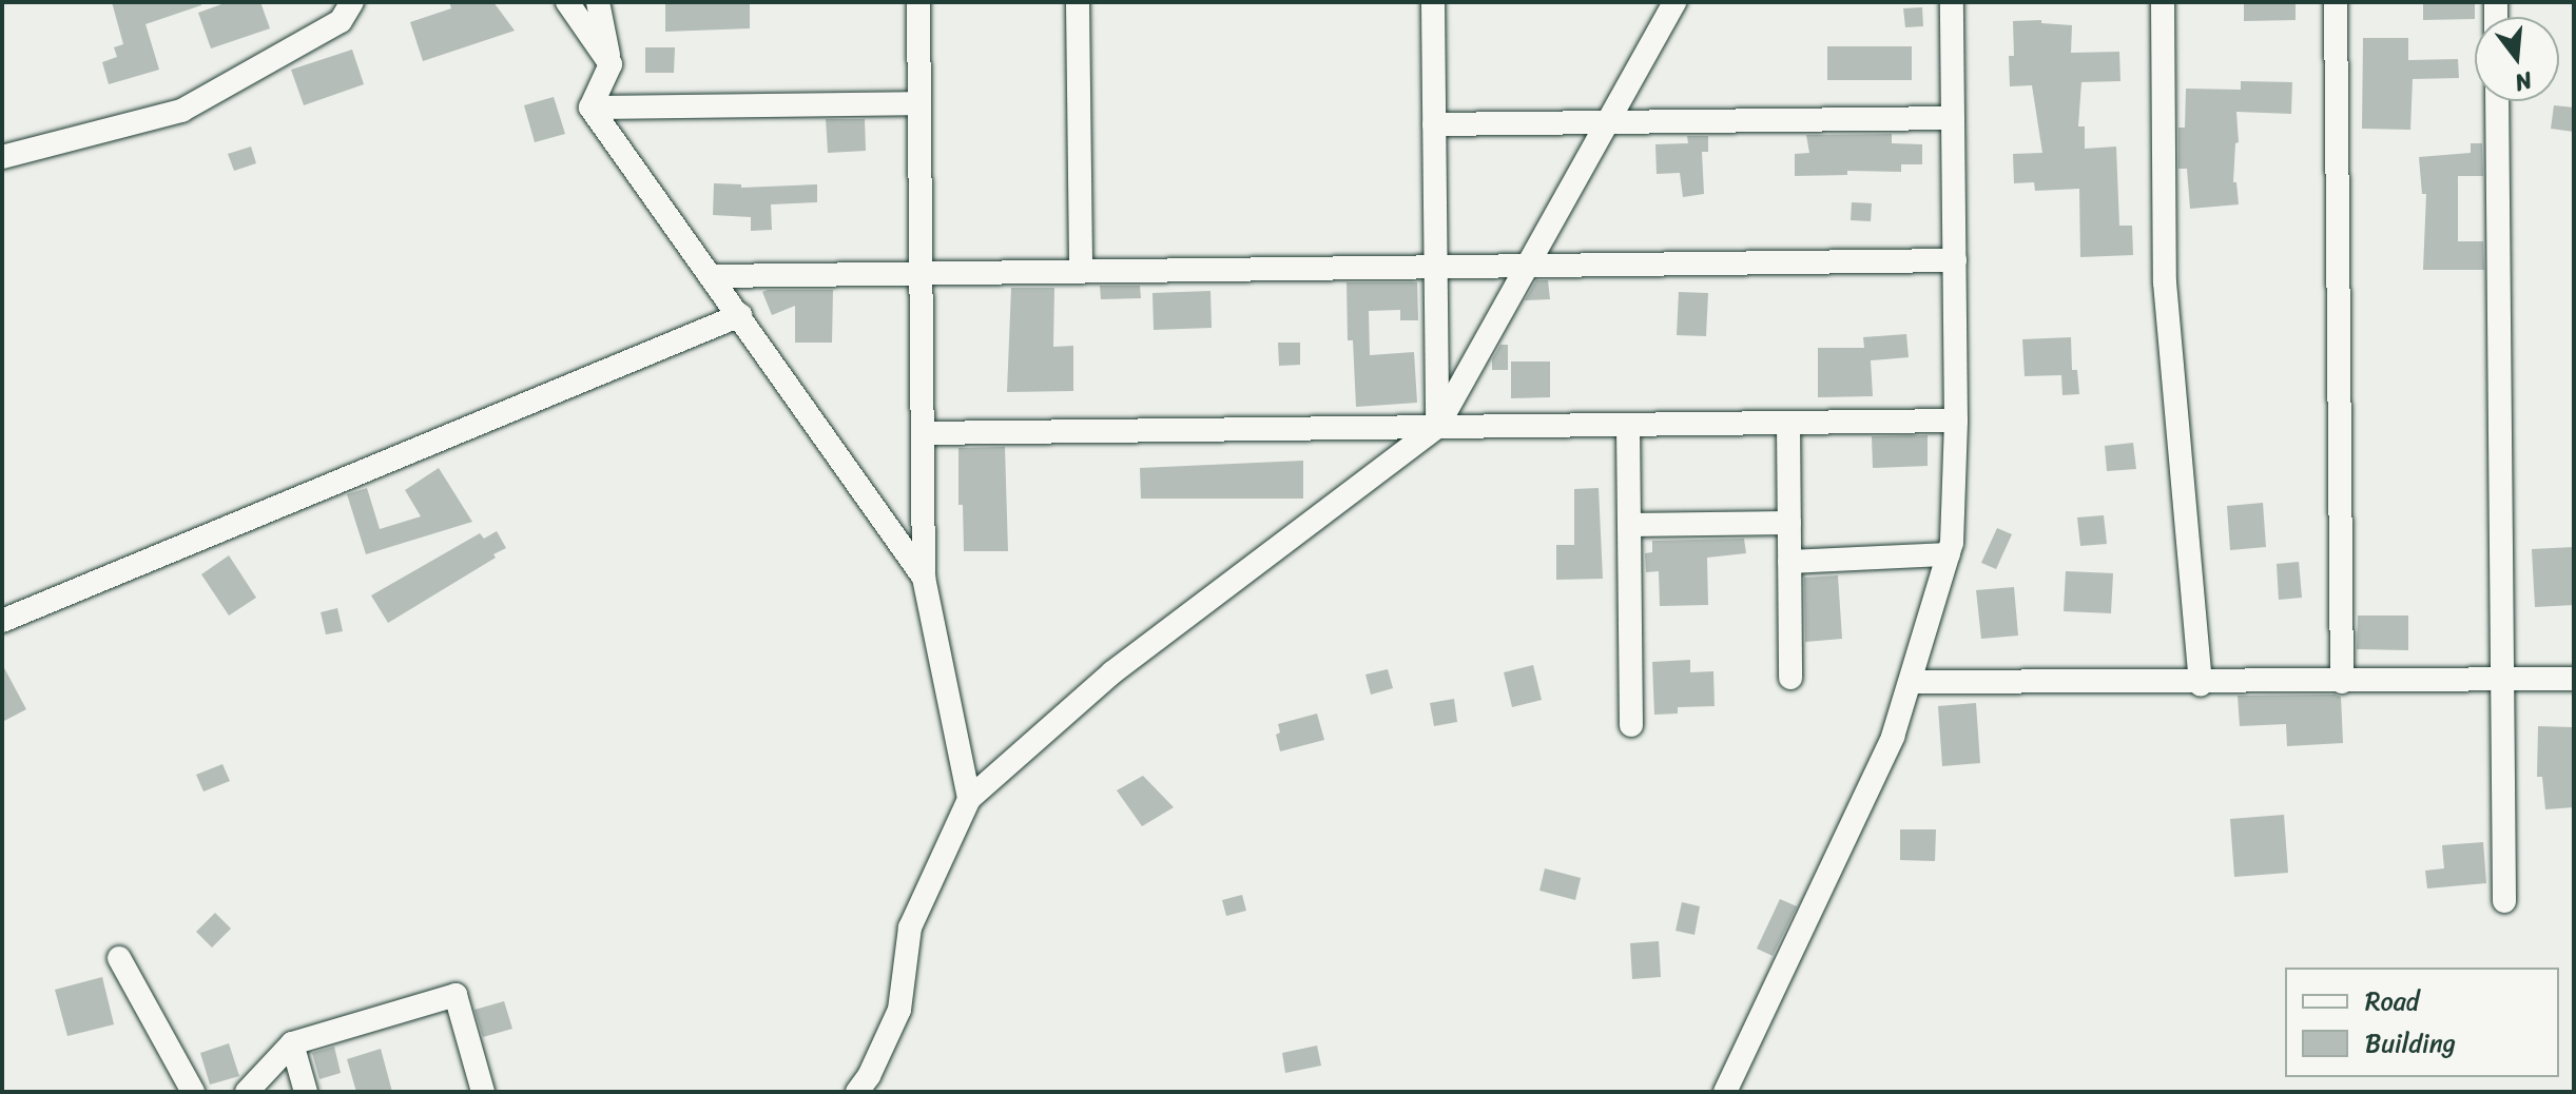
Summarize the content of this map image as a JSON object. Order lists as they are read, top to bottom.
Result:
{
  "legend": ["Road", "Building"],
  "north": "bottom"
}
